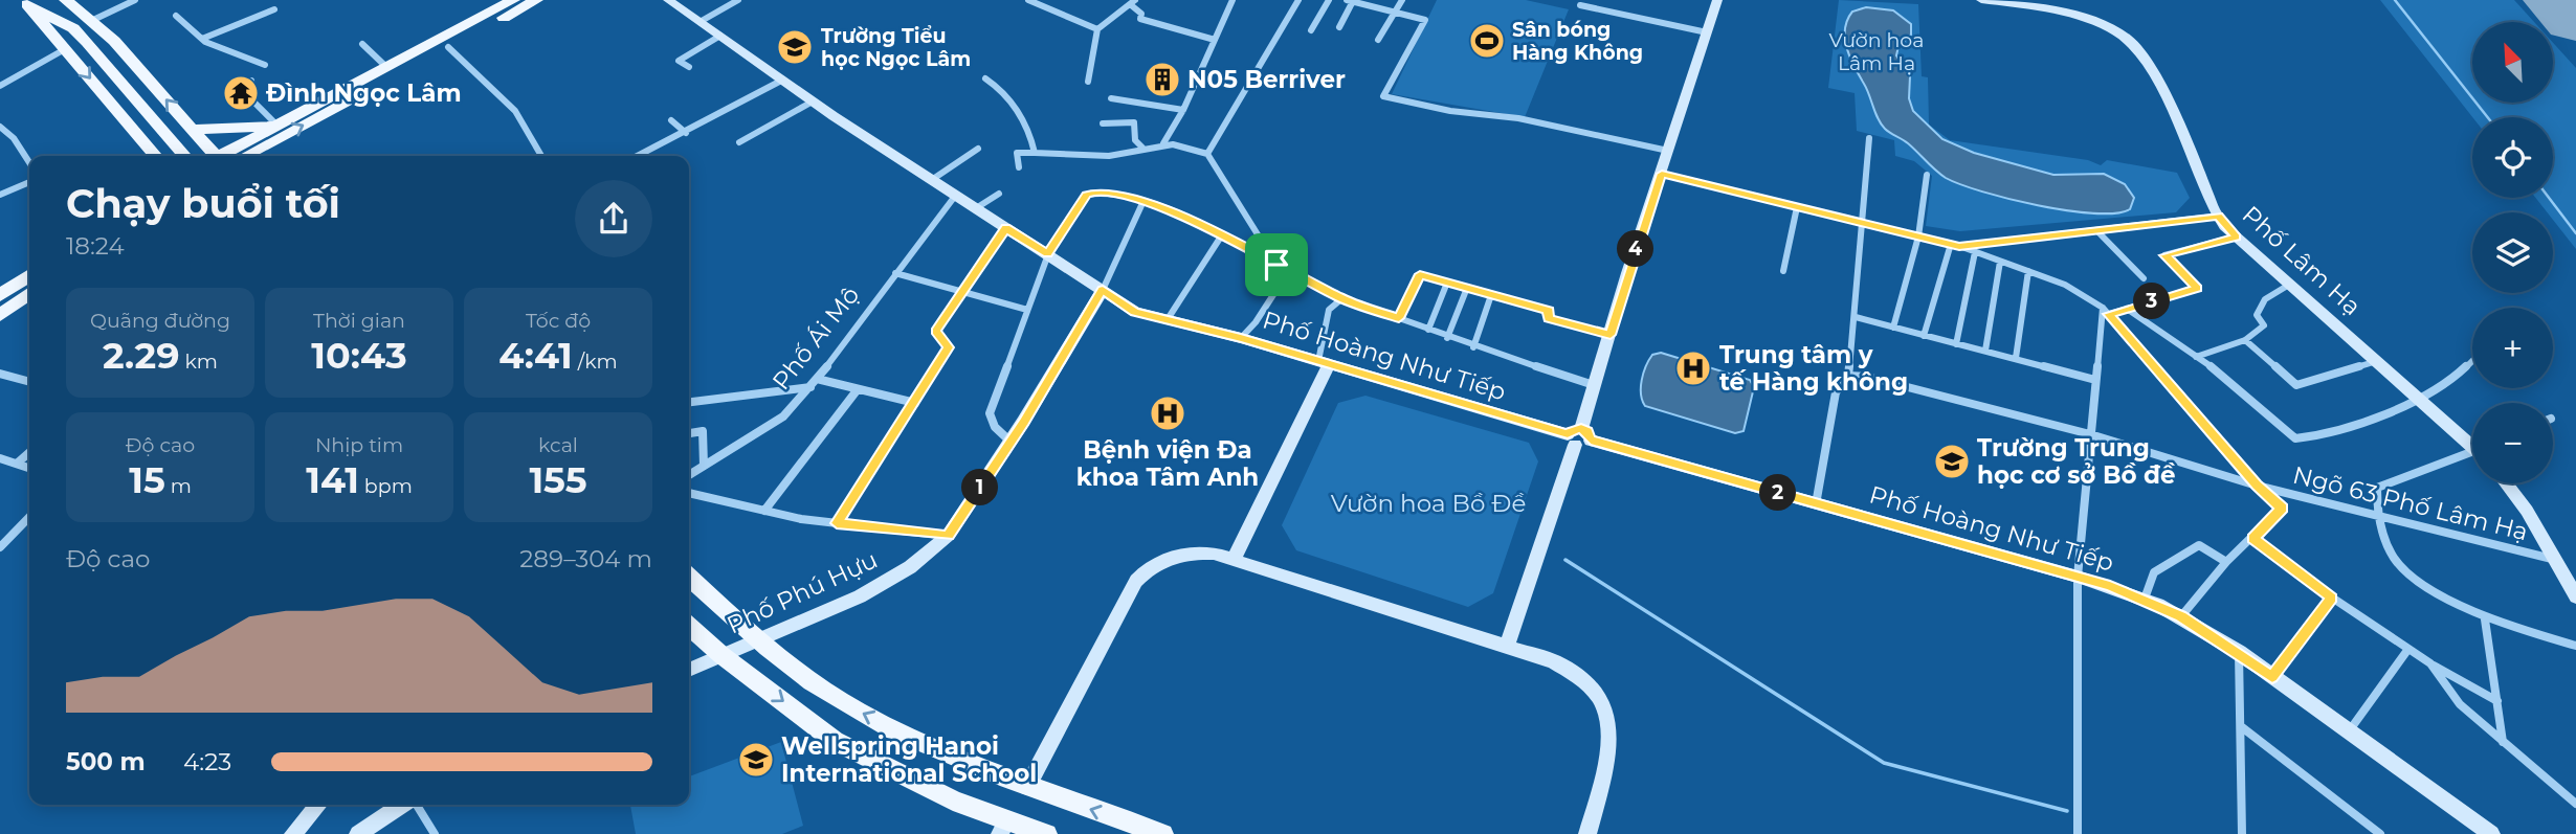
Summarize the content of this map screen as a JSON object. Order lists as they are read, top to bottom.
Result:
{
  "streets": {
    "street": [
      "Phố Lâm Hạ",
      "Phố Ái Mộ",
      "Phố Hoàng Như Tiếp",
      "Ngõ 63 Phố Lâm Hạ",
      "Phố Phú Hựu"
    ]
  },
  "crossings": [
    ["Phố Ái Mộ", "Phố Hoàng Như Tiếp"],
    ["Phố Hoàng Như Tiếp", "Phố Phú Hựu"]
  ],
  "parks": ["Vườn hoa Lâm Hạ", "Vườn hoa Bồ Đề"],
  "places": {
    "sports": ["Sân bóng Hàng Không"],
    "school or university": ["Trường Tiểu học Ngọc Lâm", "Trường Trung học cơ sở Bồ đề", "Wellspring Hanoi International School"],
    "building": ["N05 Berriver"],
    "temple": ["Đình Ngọc Lâm"],
    "hospital": ["Trung tâm y tế Hàng không", "Bệnh viện Đa khoa Tâm Anh"]
  },
  "north": "top left",
  "page": {
    "map_buttons": ["+", "−"],
    "heading": ["Chạy buổi tối", "18:24"],
    "pins": [
      "4",
      "3",
      "1",
      "2"
    ],
    "stats": [
      ["Quãng đường", "2.29 km"],
      ["Thời gian", "10:43"],
      ["Tốc độ", "4:41 /km"],
      ["Độ cao", "15 m"],
      ["Nhịp tim", "141 bpm"],
      ["kcal", "155"]
    ],
    "chart": ["Độ cao", "289–304 m"],
    "list": [
      {
        "name": "500 m",
        "note": "4:23"
      }
    ]
  }
}
